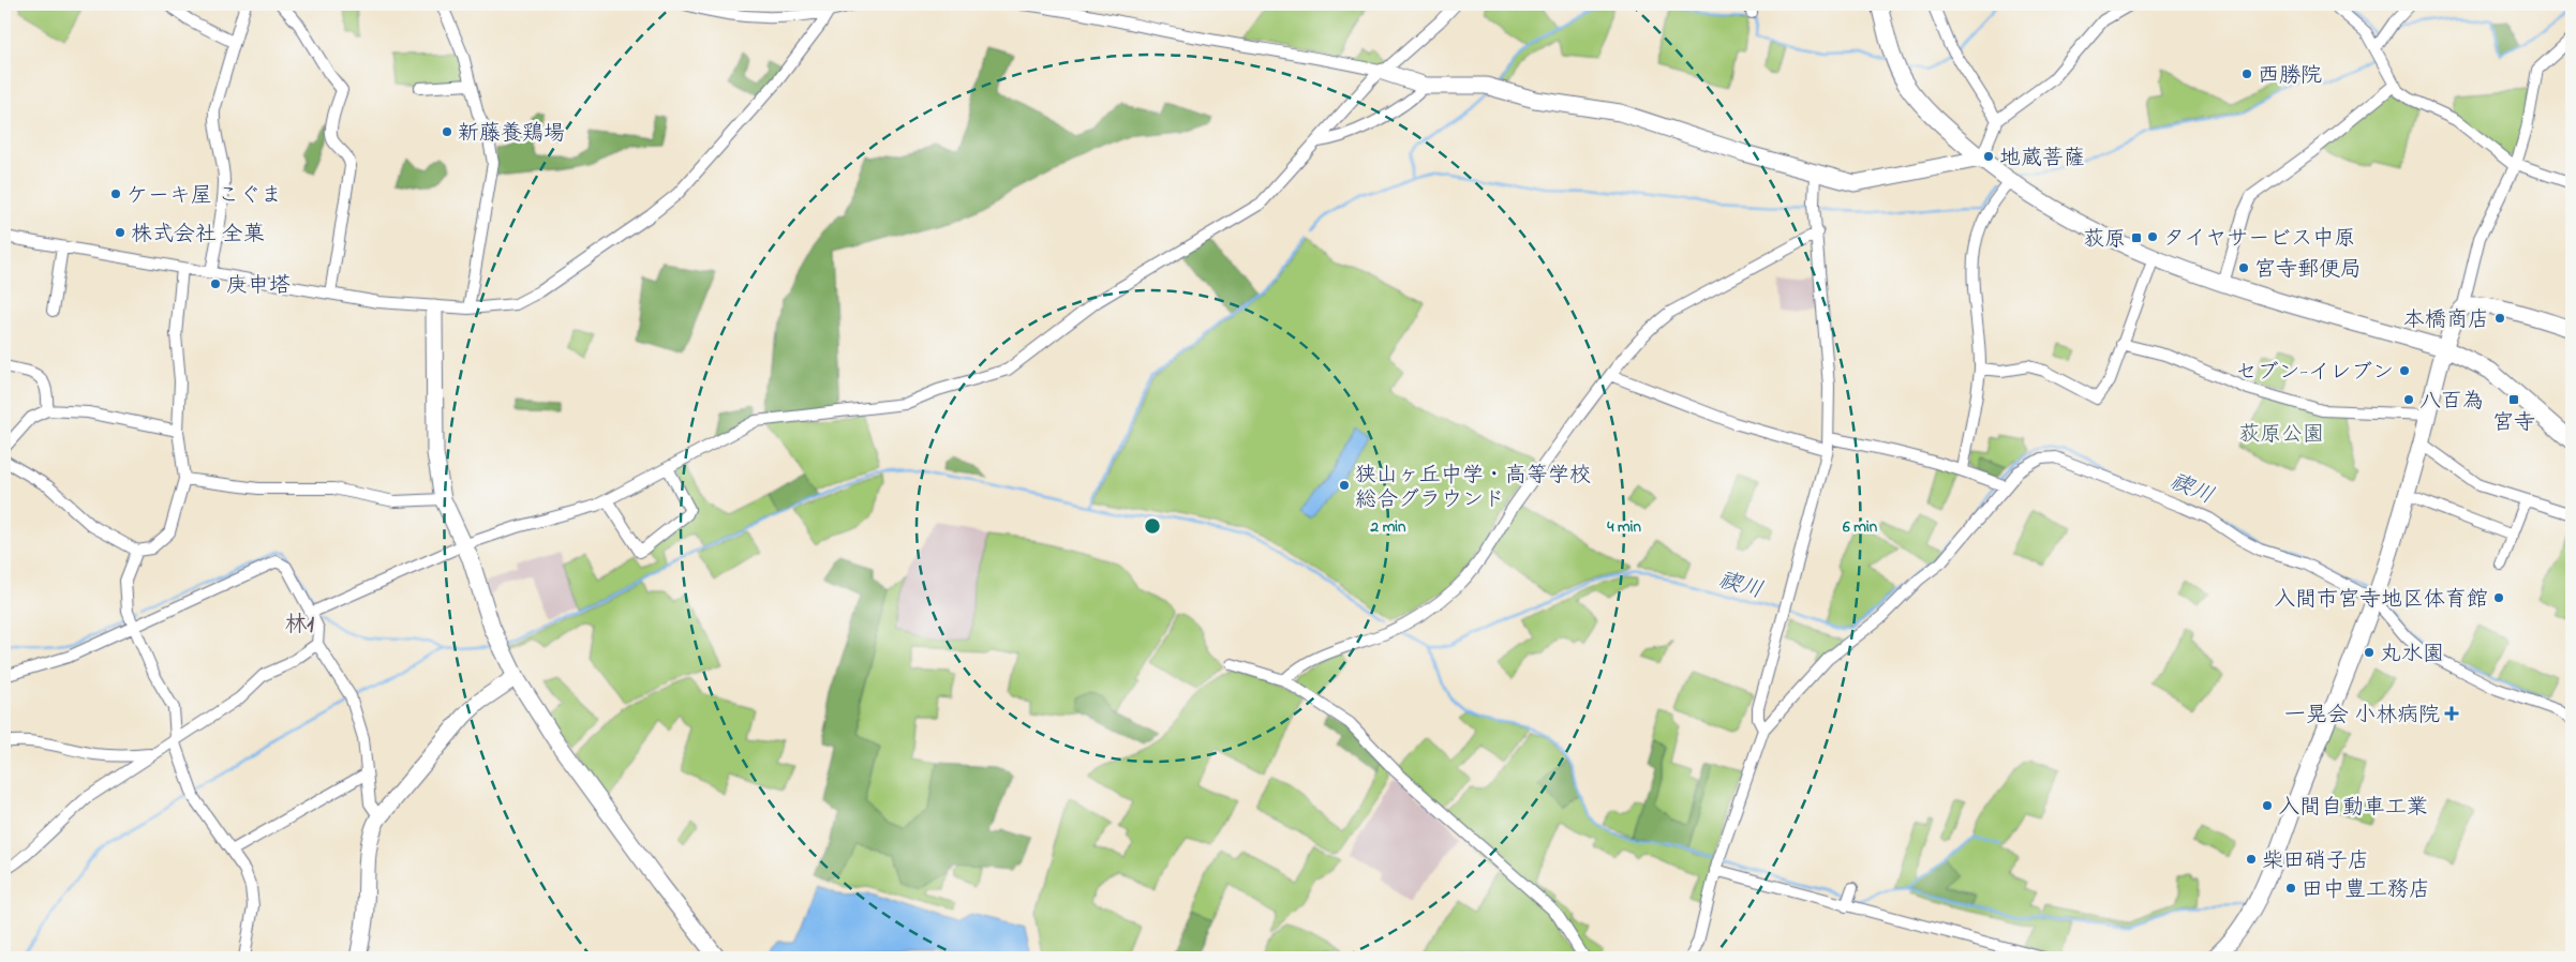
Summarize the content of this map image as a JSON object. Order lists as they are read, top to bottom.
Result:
{
  "districts": ["林1"],
  "water": ["禊川"],
  "parks": ["荻原公園"],
  "places": {
    "other": [
      "西勝院",
      "新藤養鶏場",
      "地蔵菩薩",
      "ケーキ屋 こぐま",
      "株式会社 全菓",
      "タイヤサービス中原",
      "宮寺郵便局",
      "庚申塔",
      "本橋商店",
      "セブン-イレブン",
      "八百為",
      "狭山ヶ丘中学・高等学校 総合グラウンド",
      "入間市宮寺地区体育館",
      "丸水園",
      "入間自動車工業",
      "柴田硝子店",
      "田中豊工務店"
    ],
    "transit": ["荻原", "宮寺"],
    "health": ["一晃会 小林病院"]
  },
  "rings": ["2 min", "4 min", "6 min"]
}
